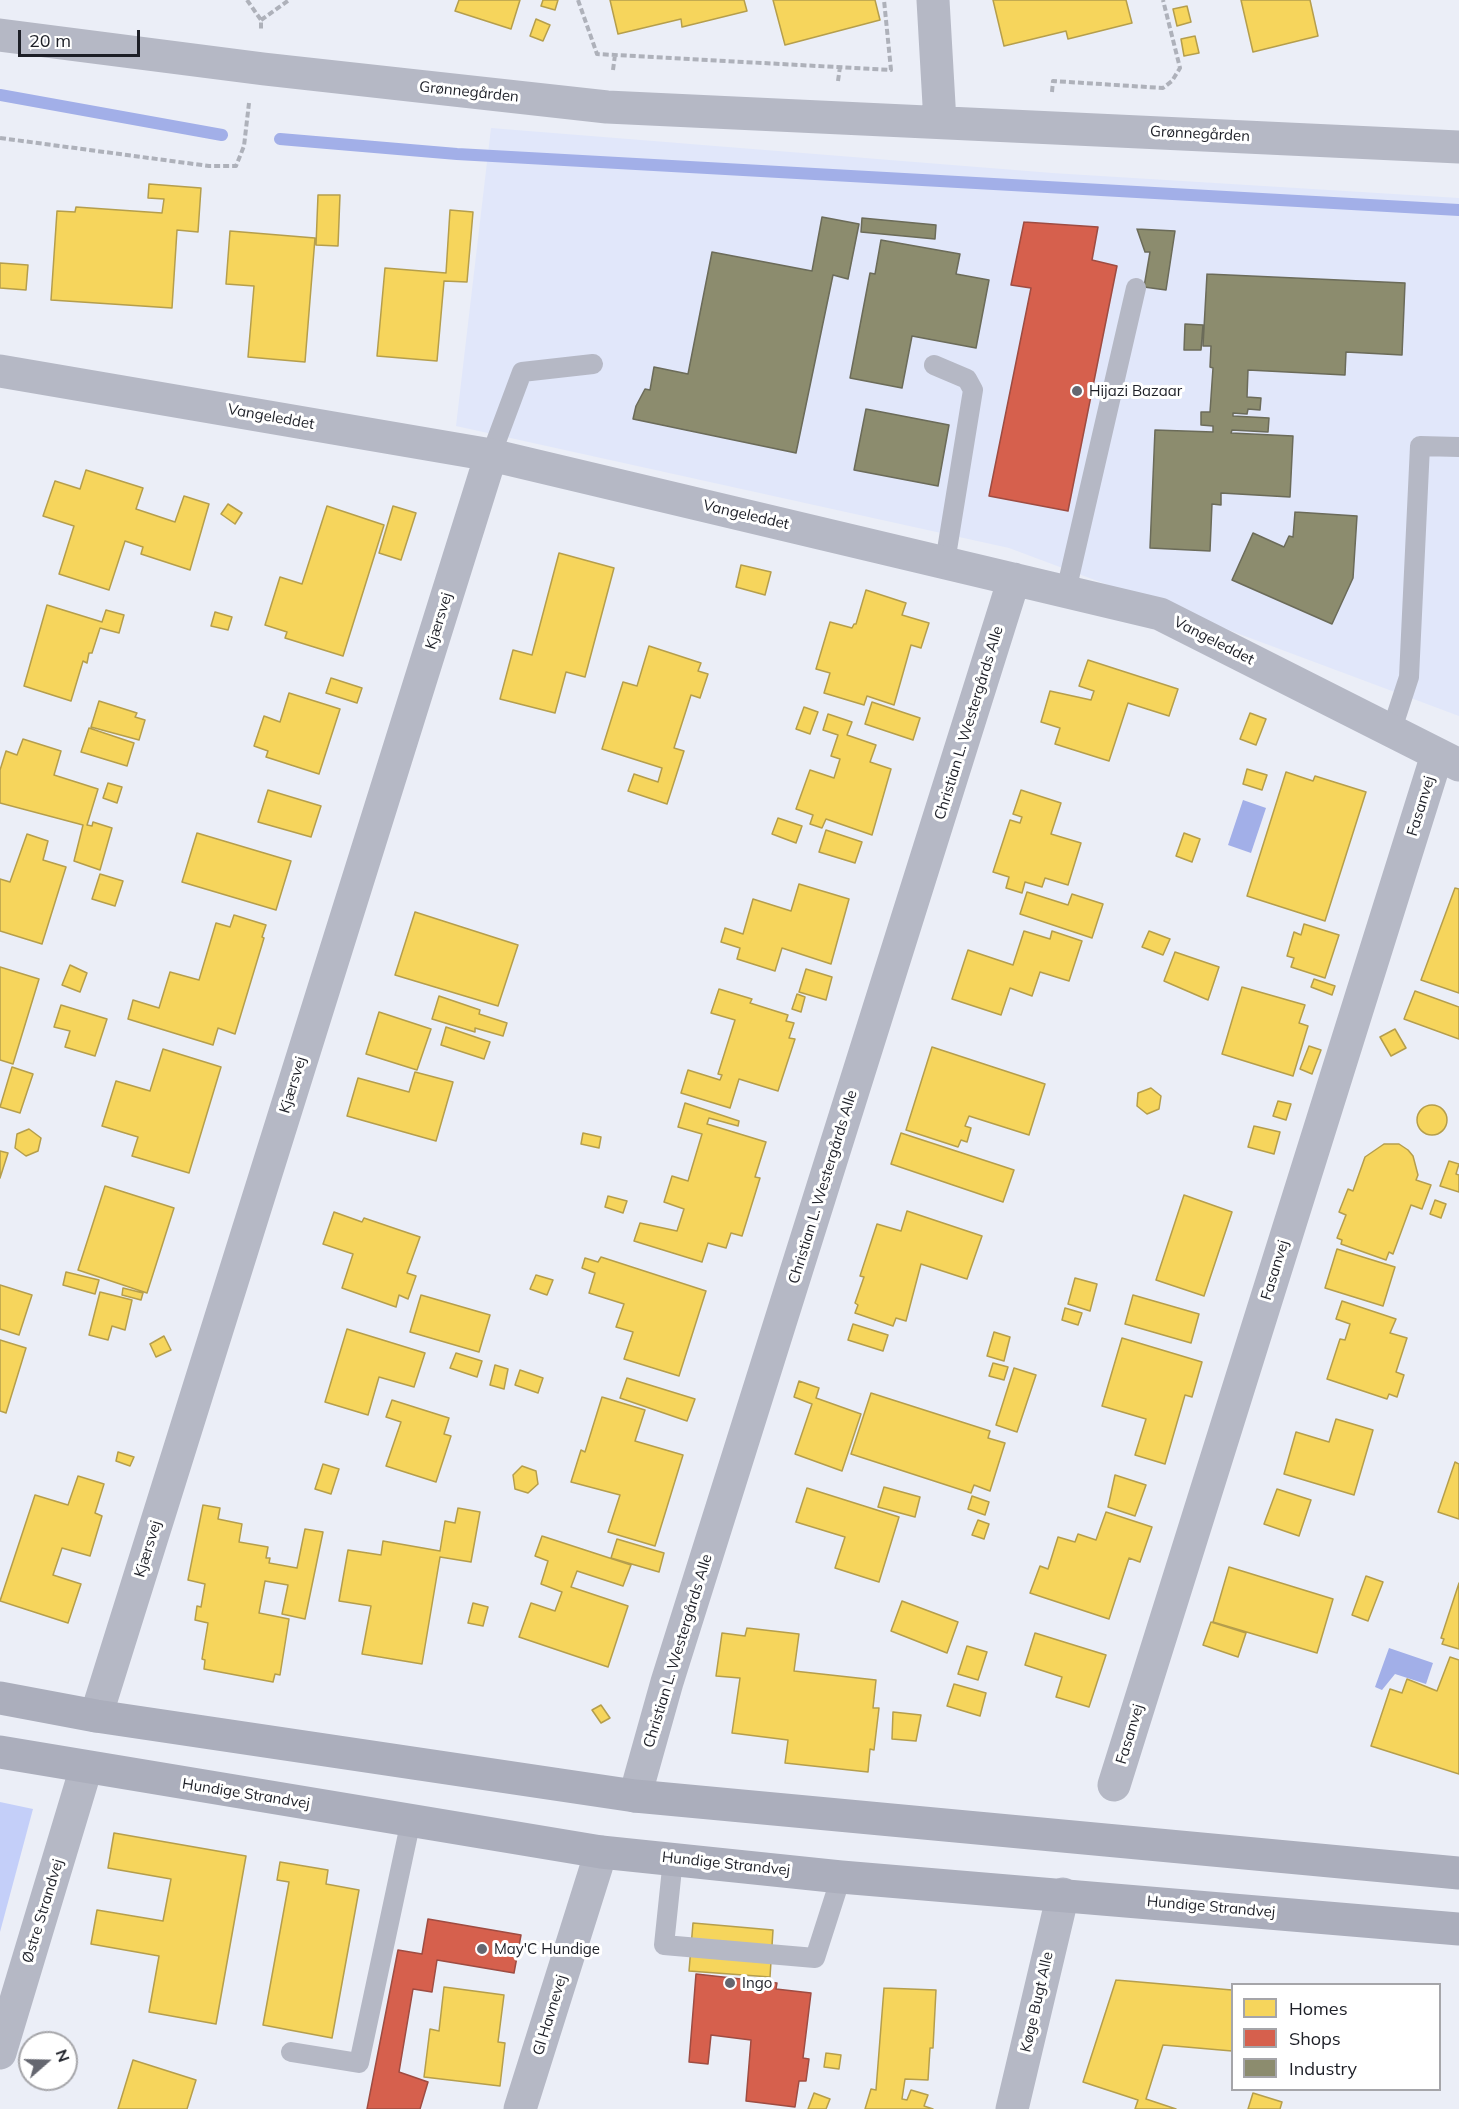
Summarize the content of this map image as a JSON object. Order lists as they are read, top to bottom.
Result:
{
  "streets": {
    "main road": ["Hundige Strandvej"],
    "street": [
      "Grønnegården",
      "Vangeleddet",
      "Kjærsvej",
      "Christian L. Westergårds Alle",
      "Fasanvej",
      "Østre Strandvej",
      "Køge Bugt Alle",
      "Gl Havnevej"
    ]
  },
  "crossings": [
    ["Vangeleddet", "Kjærsvej"],
    ["Vangeleddet", "Christian L. Westergårds Alle"],
    ["Vangeleddet", "Fasanvej"],
    ["Hundige Strandvej", "Østre Strandvej"],
    ["Hundige Strandvej", "Køge Bugt Alle"],
    ["Hundige Strandvej", "Gl Havnevej"]
  ],
  "places": ["Hijazi Bazaar", "May'C Hundige", "Ingo"],
  "legend": ["Homes", "Shops", "Industry"],
  "scale_bar": "20 m",
  "north": "right"
}
